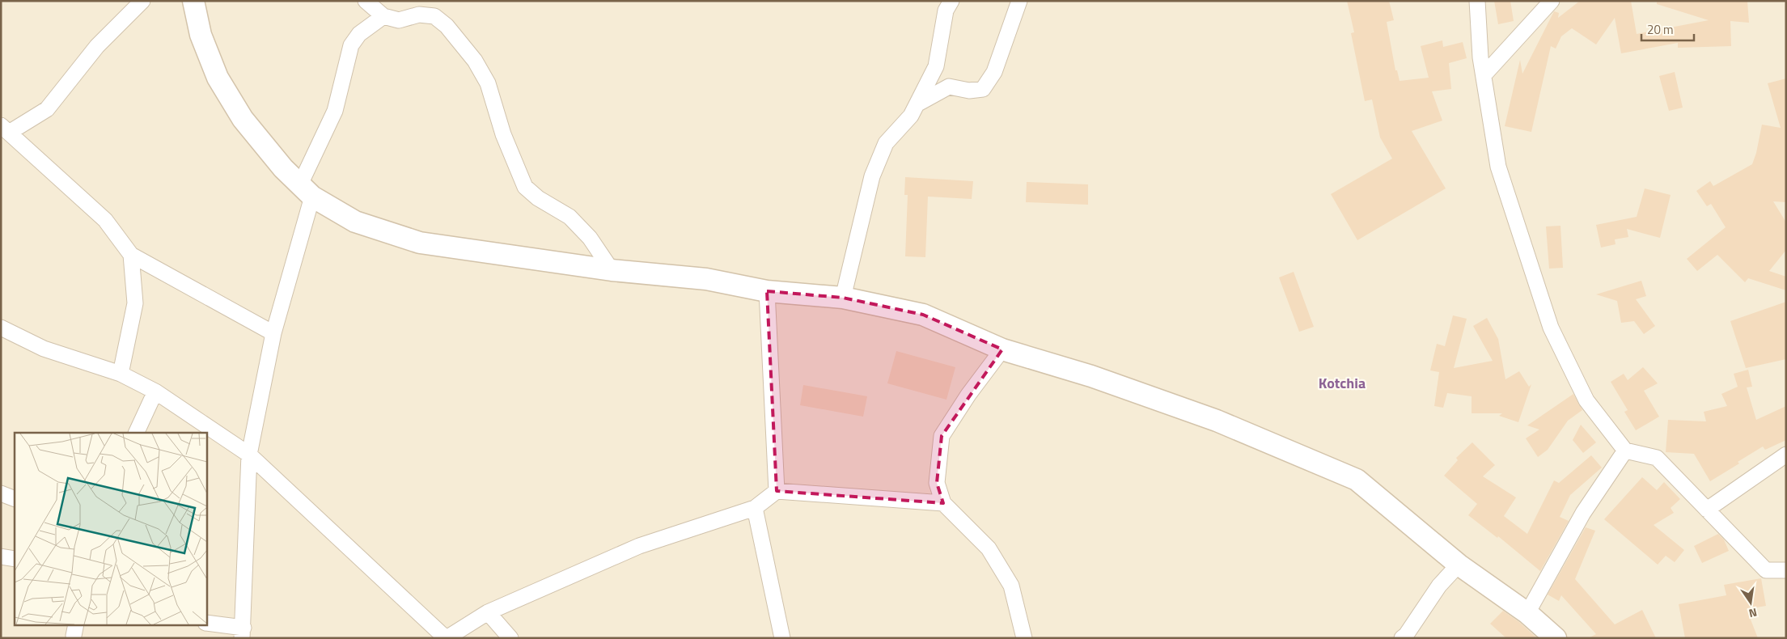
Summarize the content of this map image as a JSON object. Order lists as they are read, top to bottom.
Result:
{
  "districts": ["Kotchia"],
  "scale_bar": "20 m",
  "north": "bottom"
}
